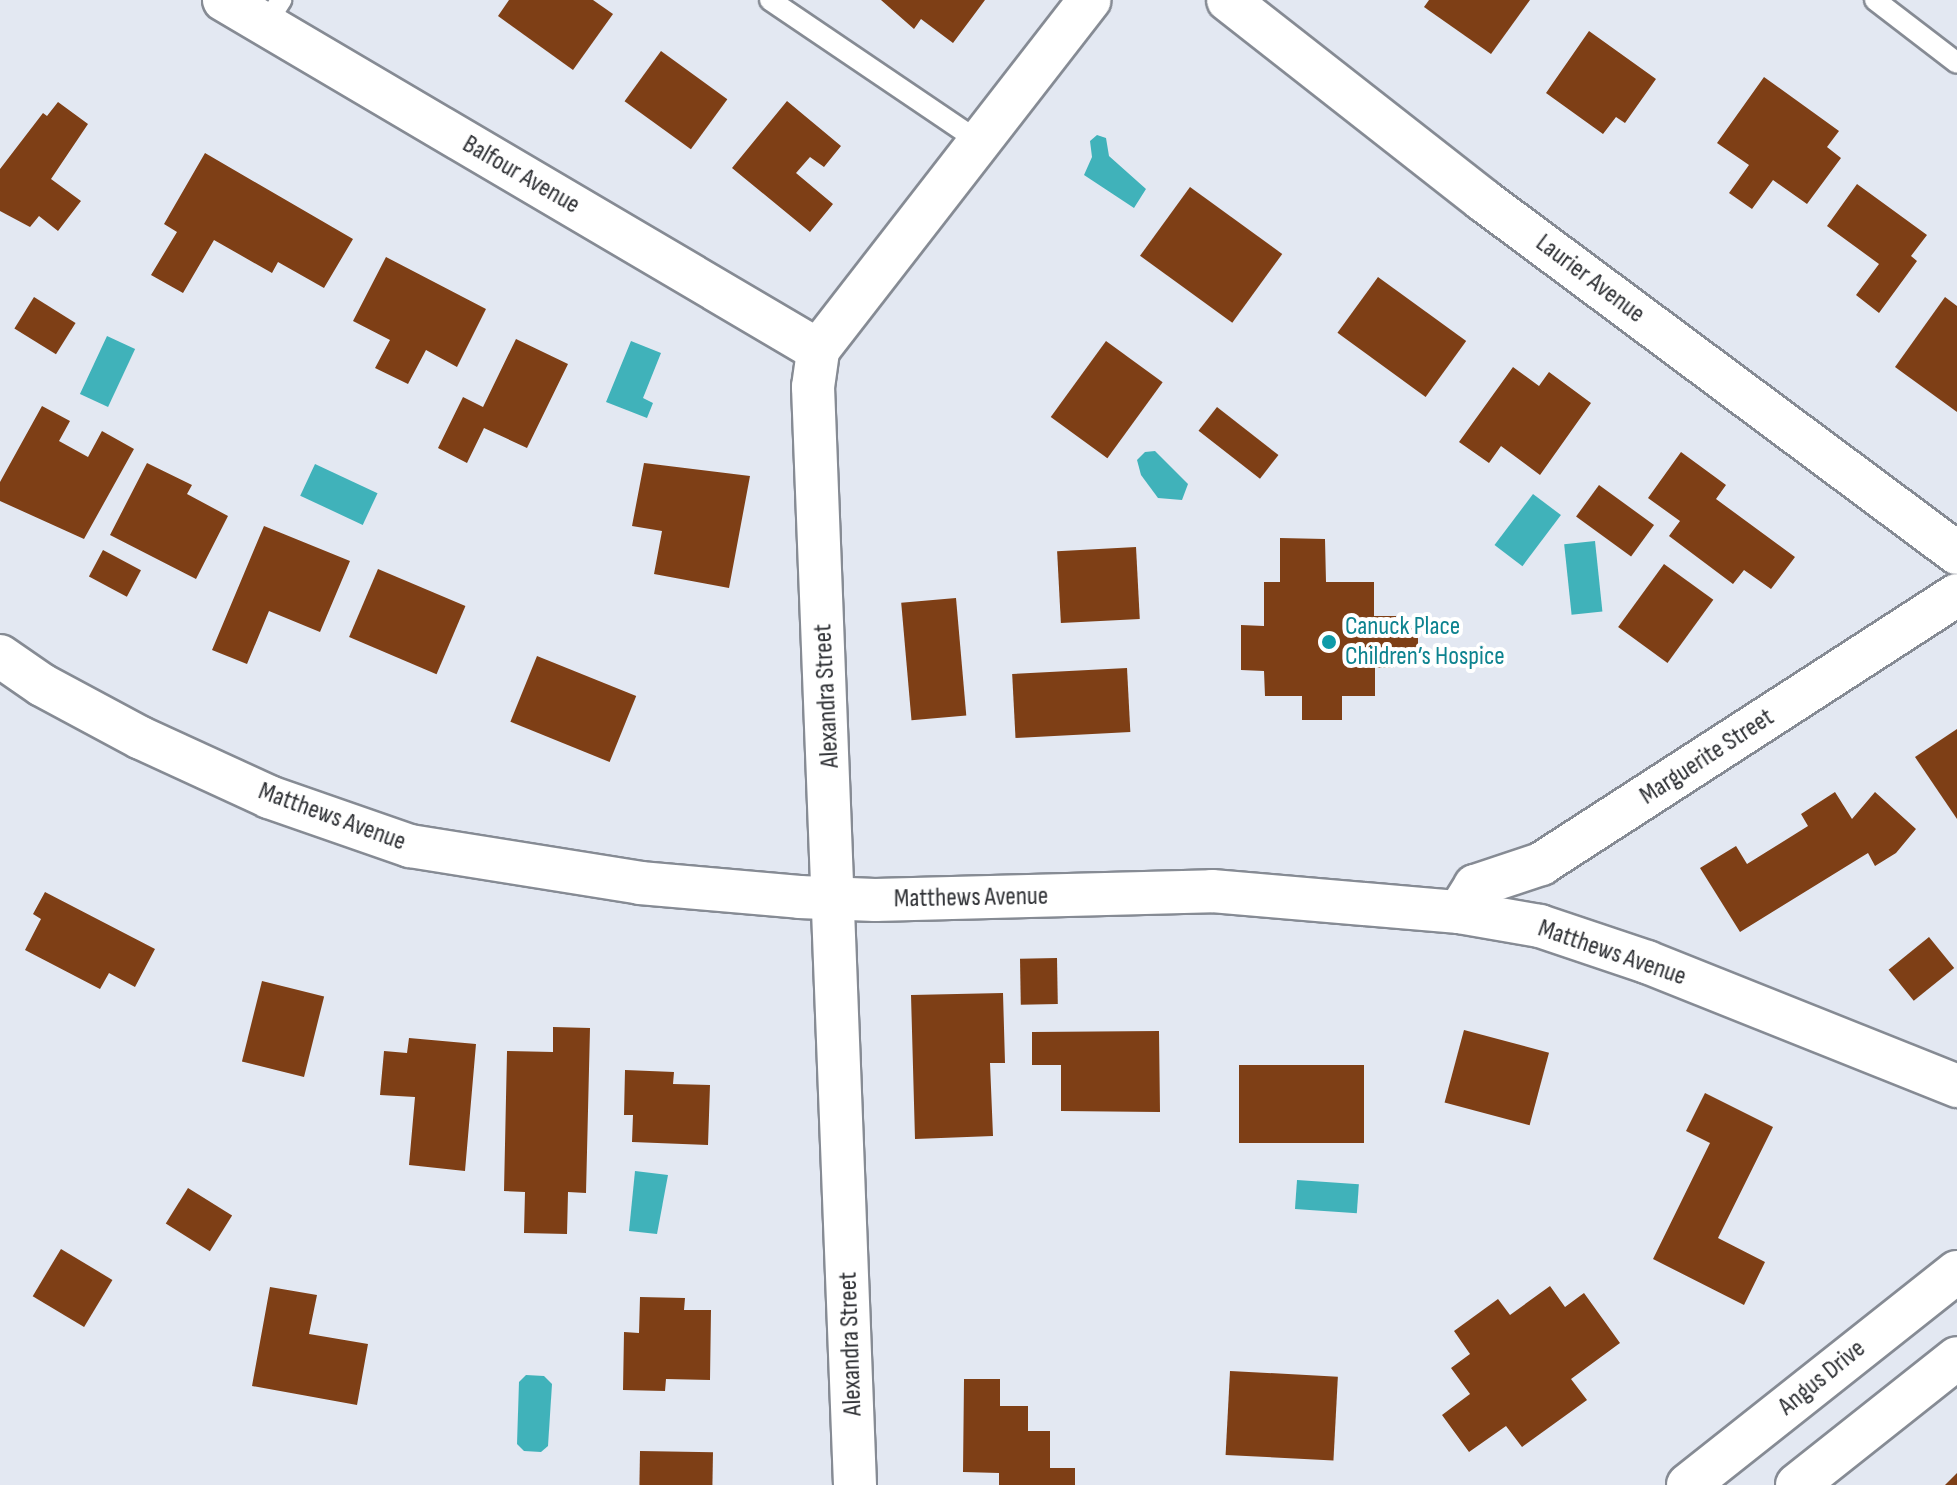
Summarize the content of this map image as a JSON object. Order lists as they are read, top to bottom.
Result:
{
  "streets": {
    "street": [
      "Balfour Avenue",
      "Laurier Avenue",
      "Alexandra Street",
      "Marguerite Street",
      "Matthews Avenue",
      "Angus Drive"
    ]
  },
  "crossings": [
    ["Balfour Avenue", "Alexandra Street"],
    ["Alexandra Street", "Matthews Avenue"],
    ["Marguerite Street", "Matthews Avenue"]
  ],
  "places": ["Canuck Place Children’s Hospice"]
}
